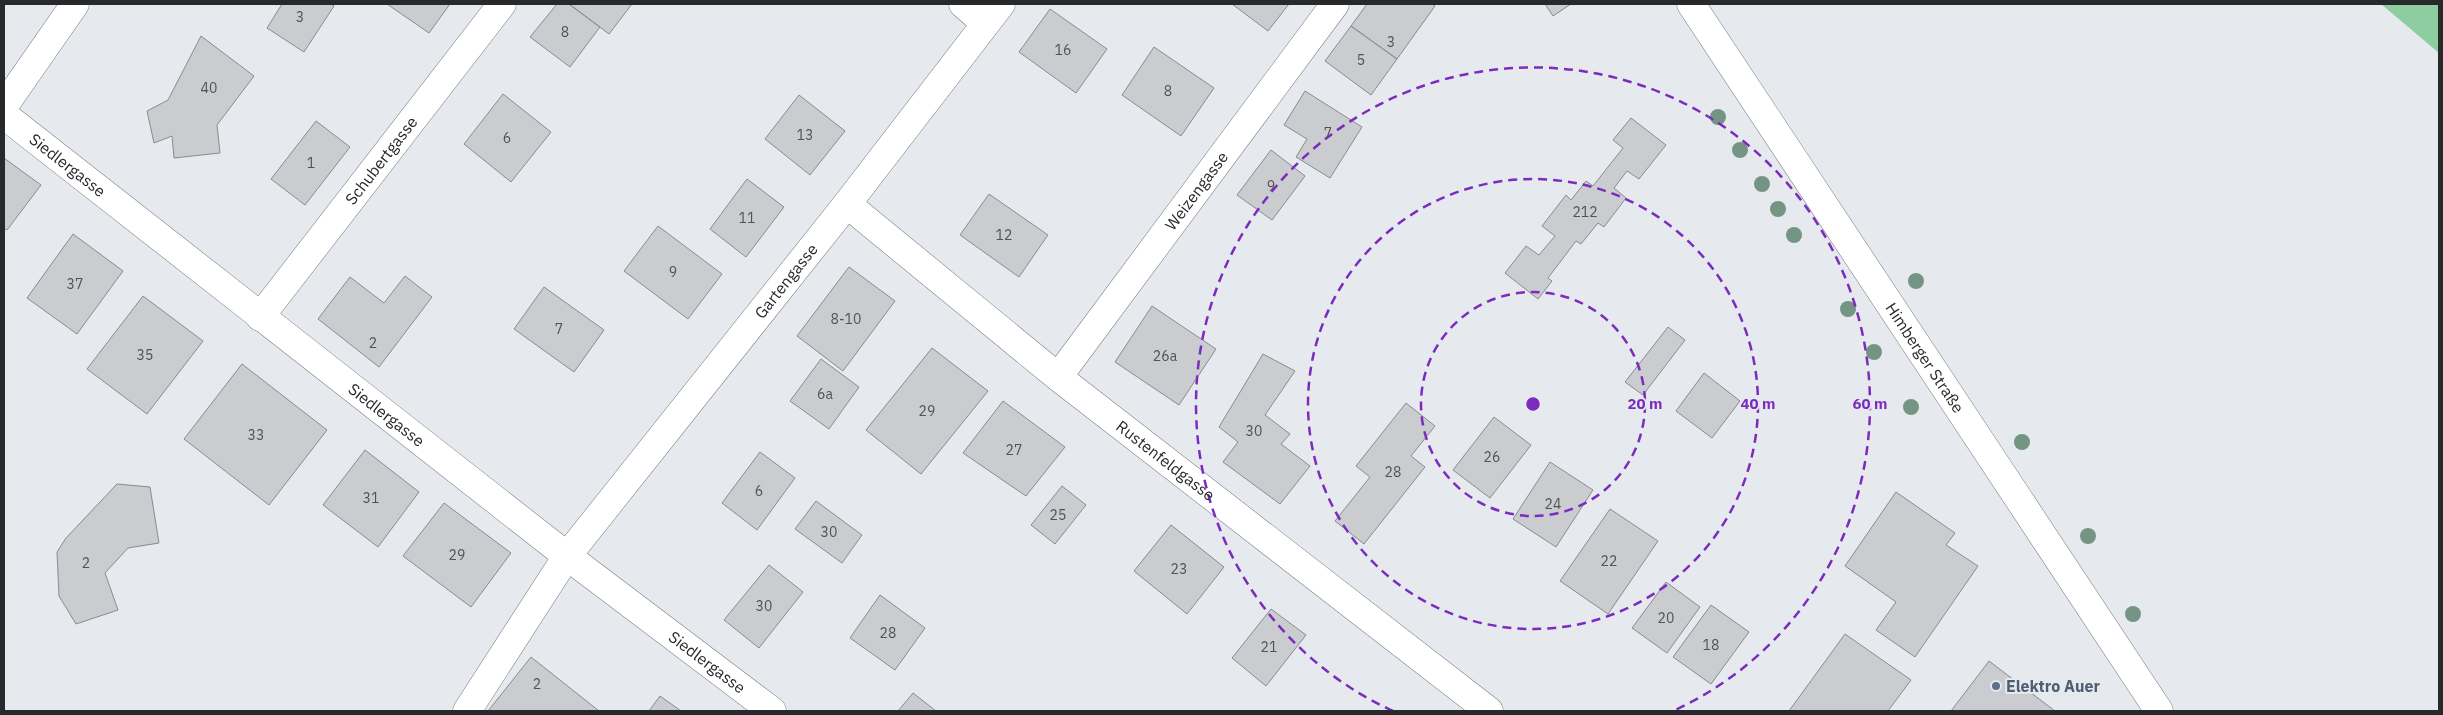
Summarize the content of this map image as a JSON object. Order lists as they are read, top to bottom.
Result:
{
  "streets": {
    "street": [
      "Schubertgasse",
      "Siedlergasse",
      "Weizengasse",
      "Gartengasse",
      "Himberger Straße",
      "Rustenfeldgasse"
    ]
  },
  "crossings": [
    ["Schubertgasse", "Siedlergasse"],
    ["Siedlergasse", "Gartengasse"],
    ["Weizengasse", "Rustenfeldgasse"],
    ["Gartengasse", "Rustenfeldgasse"]
  ],
  "places": ["Elektro Auer"],
  "house_numbers": [
    "3",
    "8",
    "3",
    "16",
    "5",
    "40",
    "8",
    "7",
    "13",
    "6",
    "1",
    "9",
    "212",
    "11",
    "12",
    "9",
    "37",
    "8-10",
    "7",
    "2",
    "35",
    "26a",
    "6a",
    "29",
    "30",
    "33",
    "27",
    "26",
    "28",
    "6",
    "31",
    "24",
    "25",
    "30",
    "29",
    "22",
    "2",
    "23",
    "30",
    "20",
    "28",
    "18",
    "21",
    "2"
  ],
  "rings": ["20 m", "40 m", "60 m"]
}
